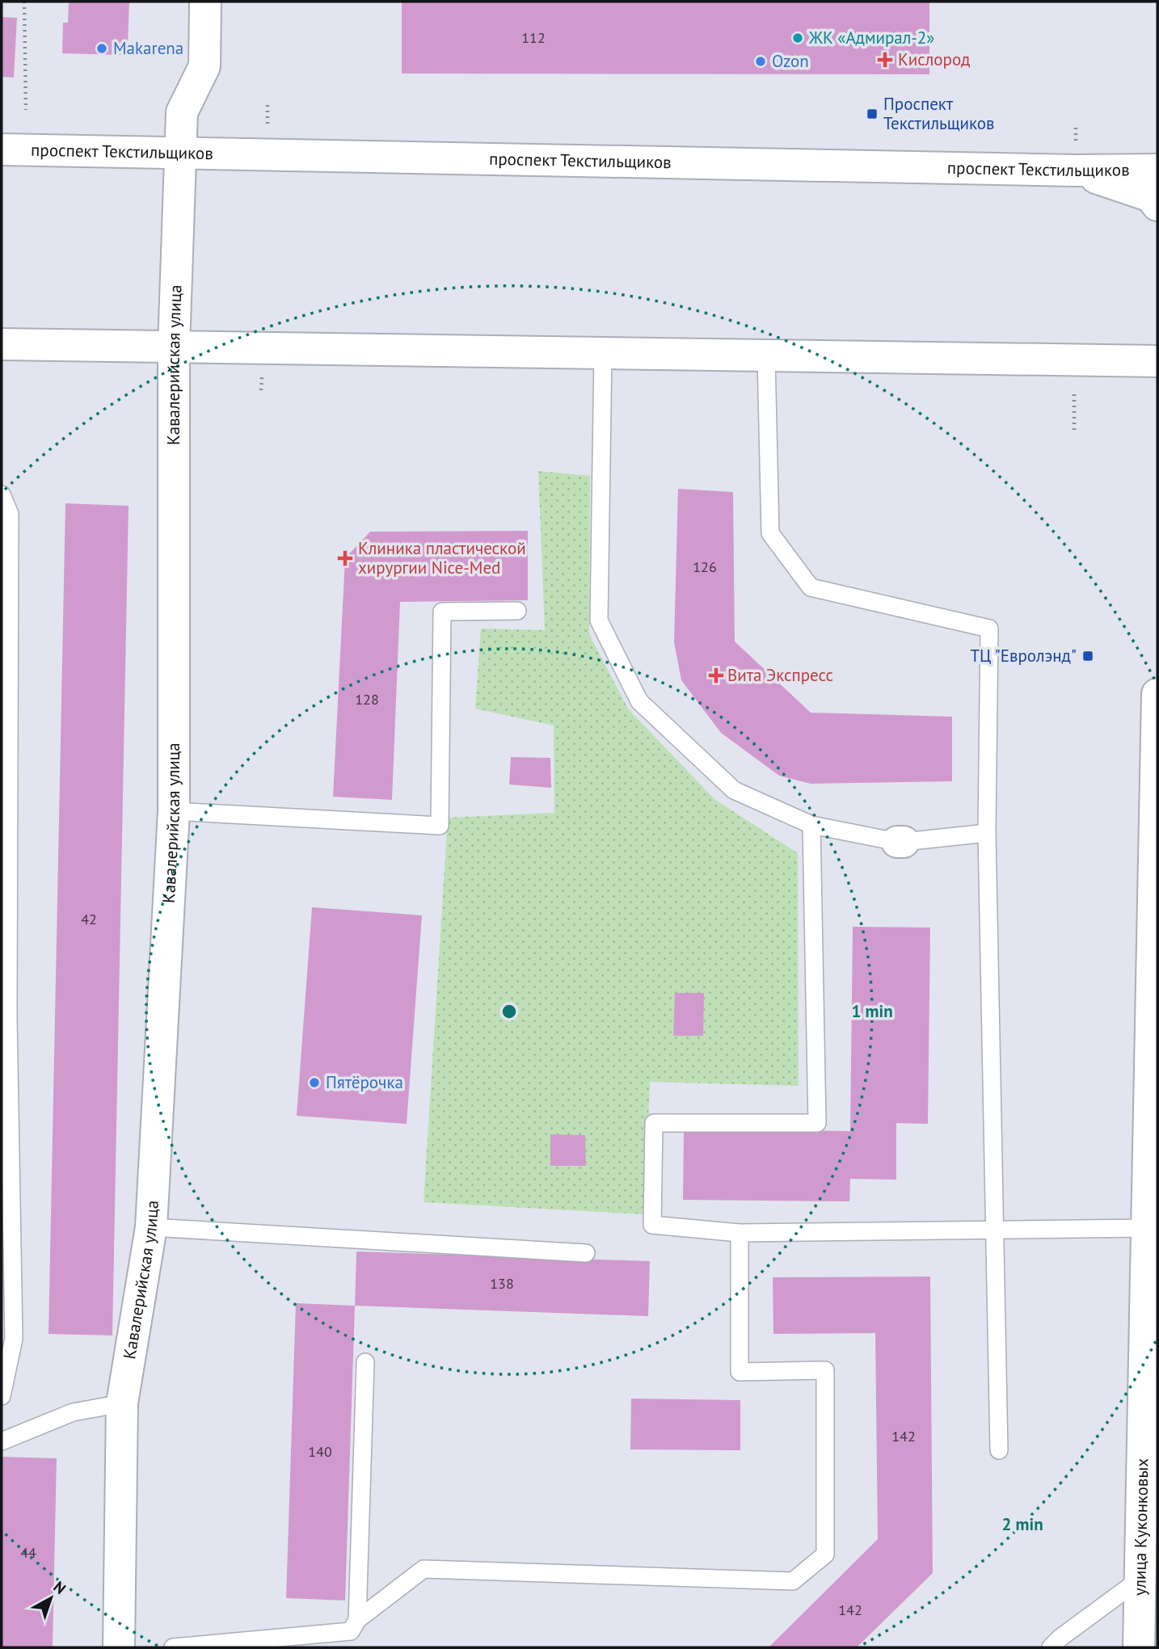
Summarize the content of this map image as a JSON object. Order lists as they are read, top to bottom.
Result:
{
  "streets": {
    "main road": ["проспект Текстильщиков", "Кавалерийская улица", "улица Куконковых"]
  },
  "crossings": [
    ["проспект Текстильщиков", "Кавалерийская улица"]
  ],
  "places": {
    "other": [
      "ЖК «Адмирал-2»",
      "Makarena",
      "Ozon",
      "Пятёрочка"
    ],
    "health": ["Кислород", "Клиника пластической хирургии Nice-Med", "Вита Экспресс"],
    "transit": ["Проспект Текстильщиков", "ТЦ \"Евролэнд\""]
  },
  "house_numbers": [
    "112",
    "126",
    "128",
    "42",
    "138",
    "142",
    "140",
    "44",
    "142"
  ],
  "north": "top right",
  "rings": ["1 min", "2 min"]
}
